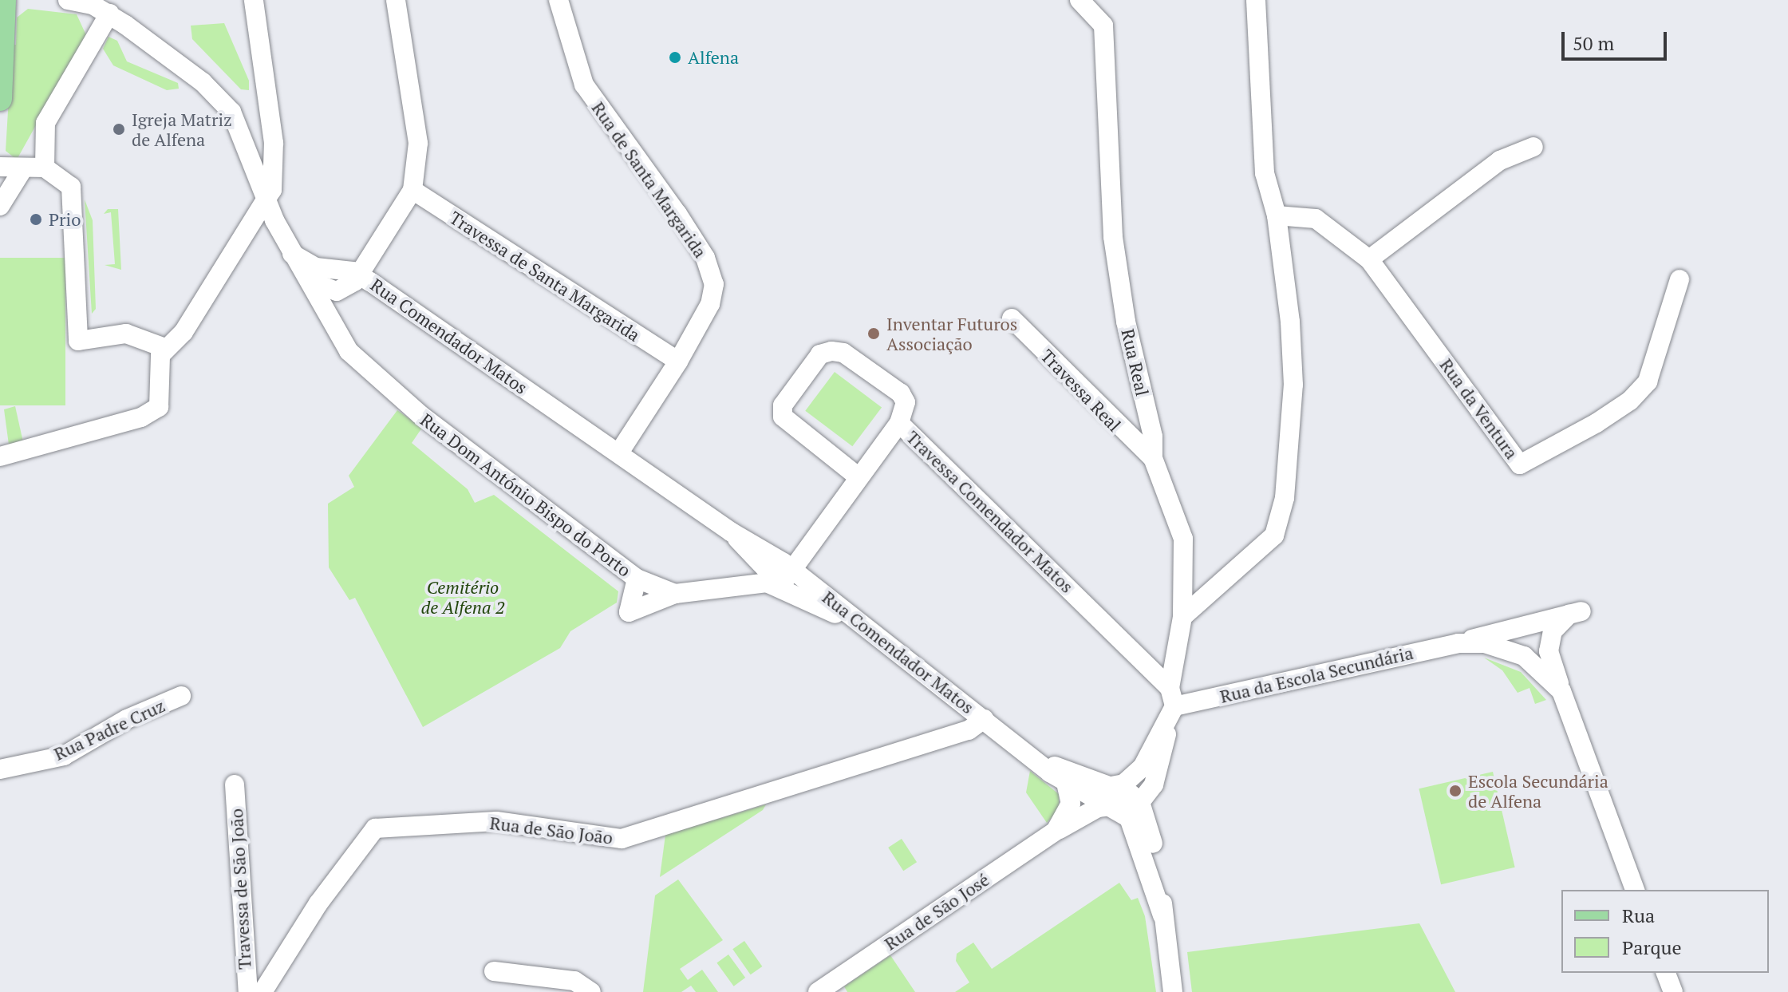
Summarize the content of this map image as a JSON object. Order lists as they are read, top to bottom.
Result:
{
  "streets": {
    "street": [
      "Rua de Santa Margarida",
      "Travessa de Santa Margarida",
      "Rua Comendador Matos",
      "Rua Real",
      "Travessa Real",
      "Rua da Ventura",
      "Rua Dom António Bispo do Porto",
      "Travessa Comendador Matos",
      "Rua da Escola Secundária",
      "Rua Padre Cruz",
      "Rua de São João",
      "Travessa de São João",
      "Rua de São José"
    ]
  },
  "crossings": [
    ["Rua de Santa Margarida", "Travessa de Santa Margarida"],
    ["Rua de Santa Margarida", "Rua Comendador Matos"],
    ["Rua Comendador Matos", "Rua Real"],
    ["Rua Comendador Matos", "Rua Dom António Bispo do Porto"],
    ["Rua Comendador Matos", "Travessa Comendador Matos"],
    ["Rua Comendador Matos", "Rua de São João"],
    ["Rua Comendador Matos", "Rua de São José"],
    ["Rua Real", "Travessa Real"],
    ["Rua Real", "Travessa Comendador Matos"],
    ["Rua Real", "Rua da Escola Secundária"],
    ["Rua Real", "Rua de São José"],
    ["Rua Dom António Bispo do Porto", "Travessa Comendador Matos"],
    ["Travessa Comendador Matos", "Rua da Escola Secundária"]
  ],
  "parks": ["Cemitério de Alfena 2"],
  "places": [
    "Alfena",
    "Igreja Matriz de Alfena",
    "Prio",
    "Inventar Futuros Associação",
    "Escola Secundária de Alfena"
  ],
  "legend": ["Rua", "Parque"],
  "scale_bar": "50 m"
}
